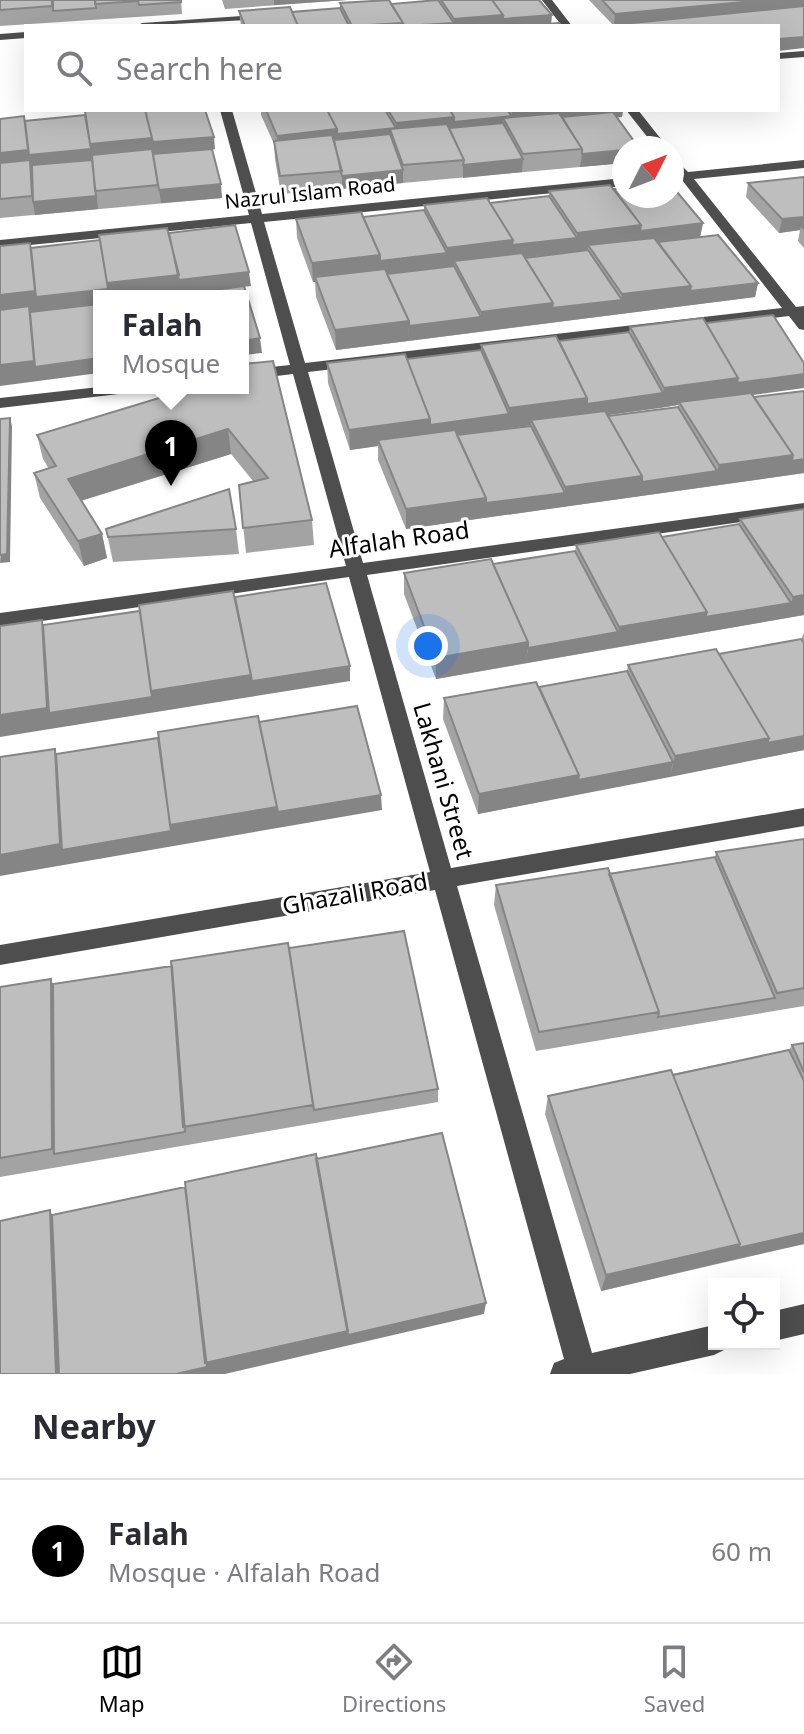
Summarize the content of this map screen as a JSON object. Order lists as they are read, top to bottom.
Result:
{
  "streets": {
    "street": [
      "Nazrul Islam Road",
      "Alfalah Road",
      "Lakhani Street",
      "Ghazali Road"
    ]
  },
  "crossings": [
    ["Nazrul Islam Road", "Lakhani Street"],
    ["Alfalah Road", "Lakhani Street"],
    ["Lakhani Street", "Ghazali Road"]
  ],
  "north": "top right",
  "page": {
    "search": "Search here",
    "popup": ["Falah", "Mosque"],
    "pins": "1",
    "heading": "Nearby",
    "list": [
      {
        "mark": "1",
        "name": "Falah",
        "note": "Mosque · Alfalah Road",
        "value": "60 m"
      }
    ],
    "nav": ["Map", "Directions", "Saved"]
  }
}
